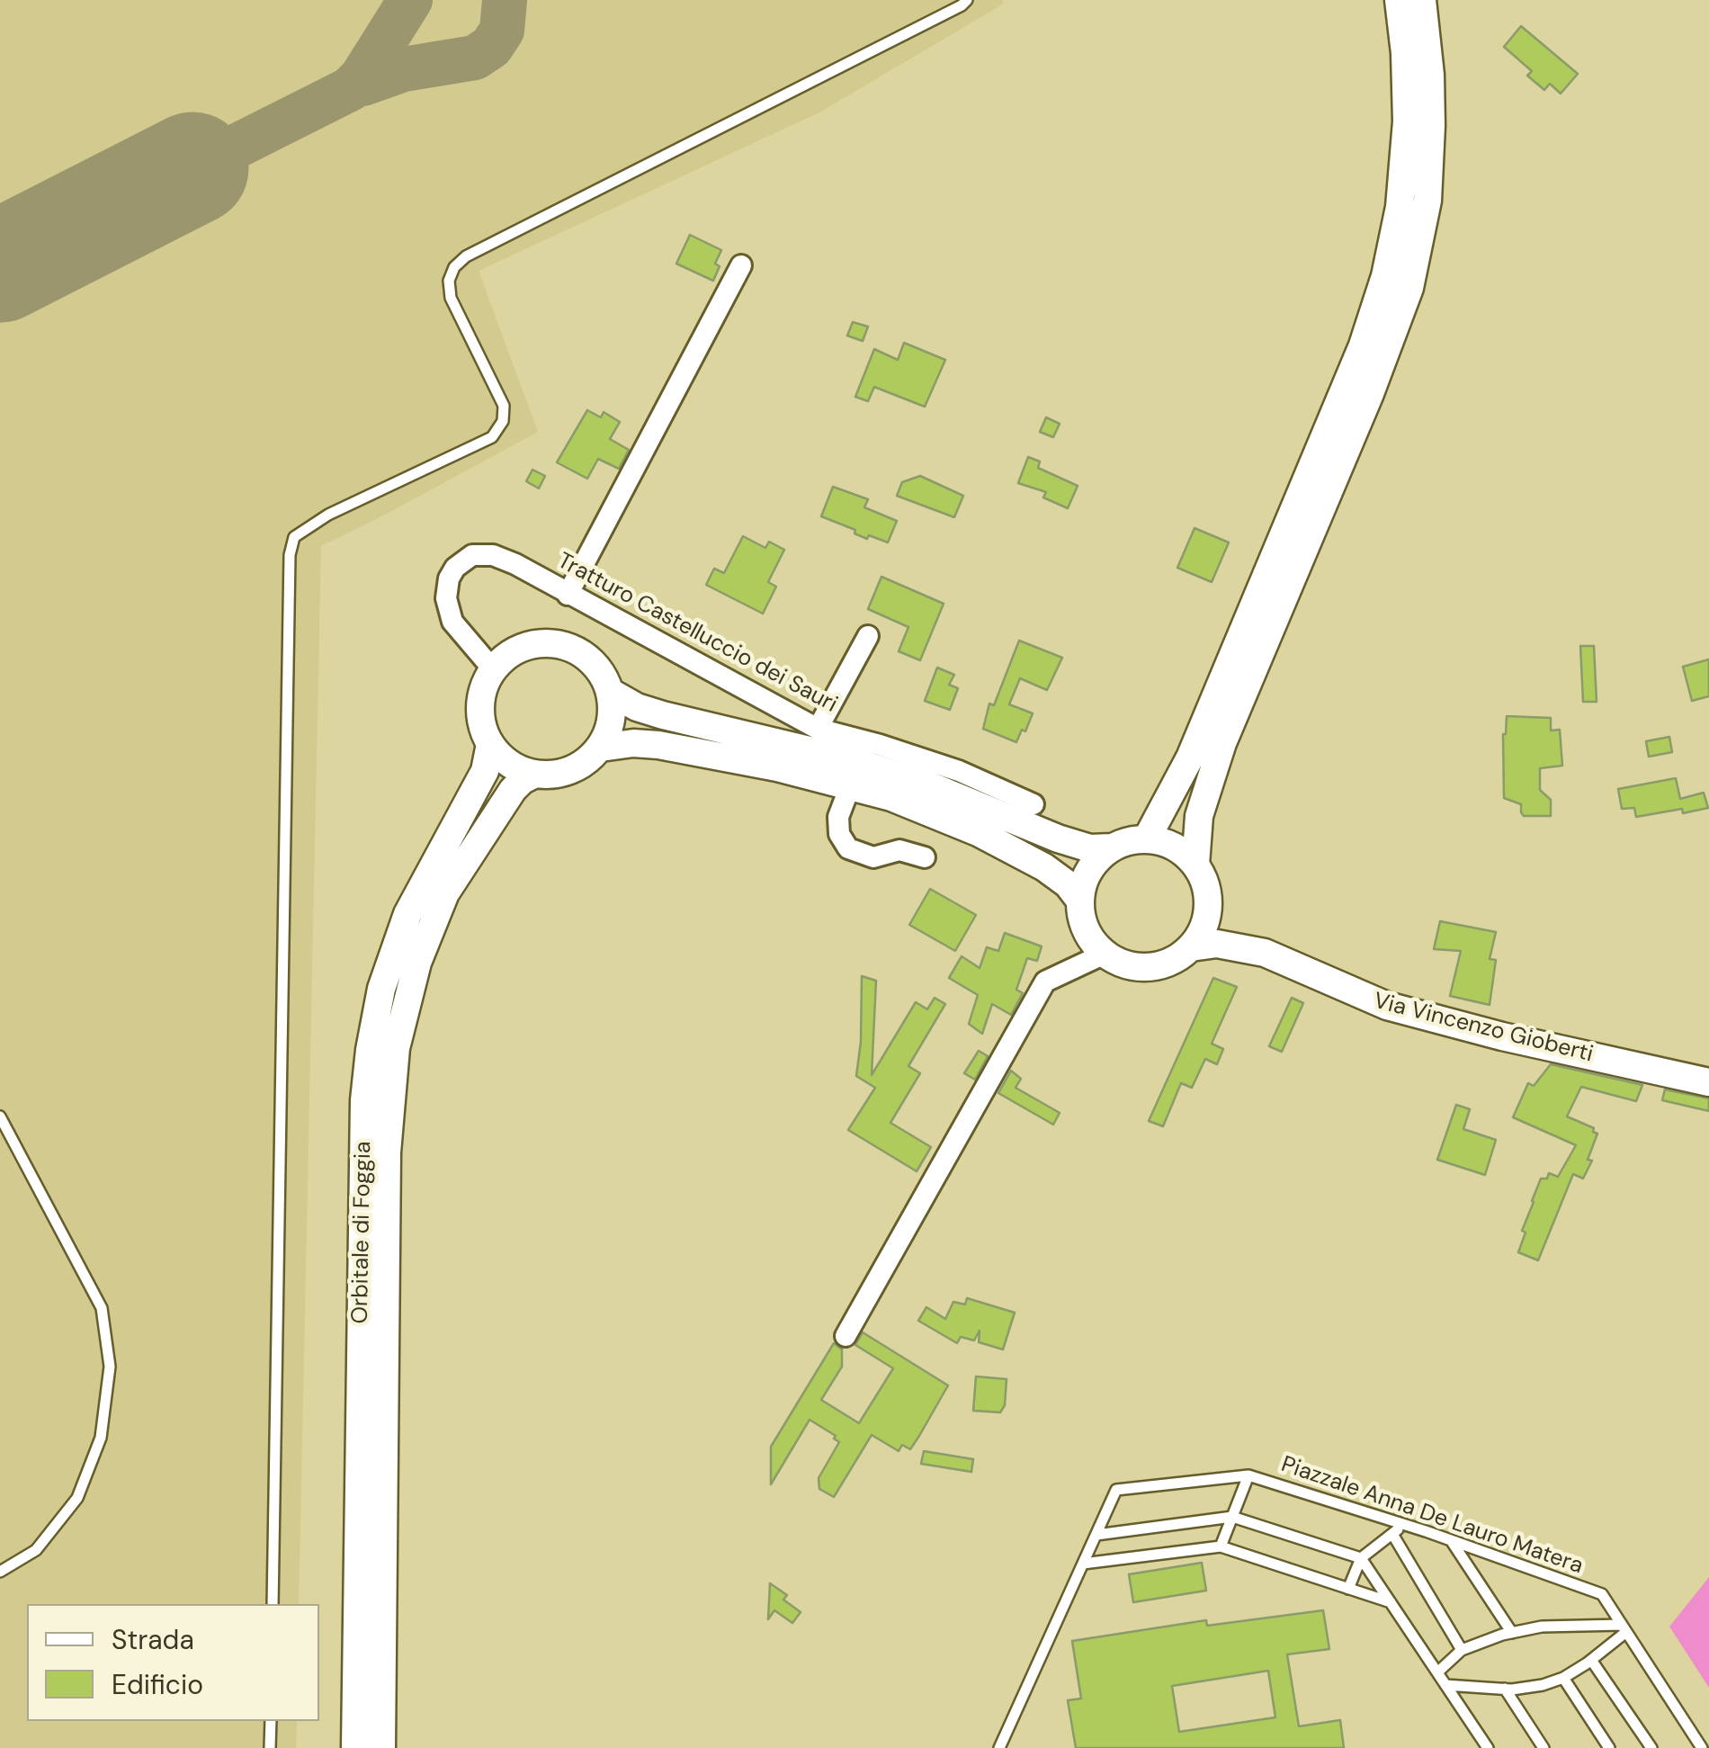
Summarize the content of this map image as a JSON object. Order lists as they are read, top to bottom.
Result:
{
  "streets": {
    "main road": ["Via Vincenzo Gioberti", "Orbitale di Foggia"],
    "street": ["Tratturo Castelluccio dei Sauri"],
    "lane": ["Piazzale Anna De Lauro Matera"]
  },
  "crossings": [
    ["Tratturo Castelluccio dei Sauri", "Orbitale di Foggia"]
  ],
  "legend": ["Strada", "Edificio"]
}
